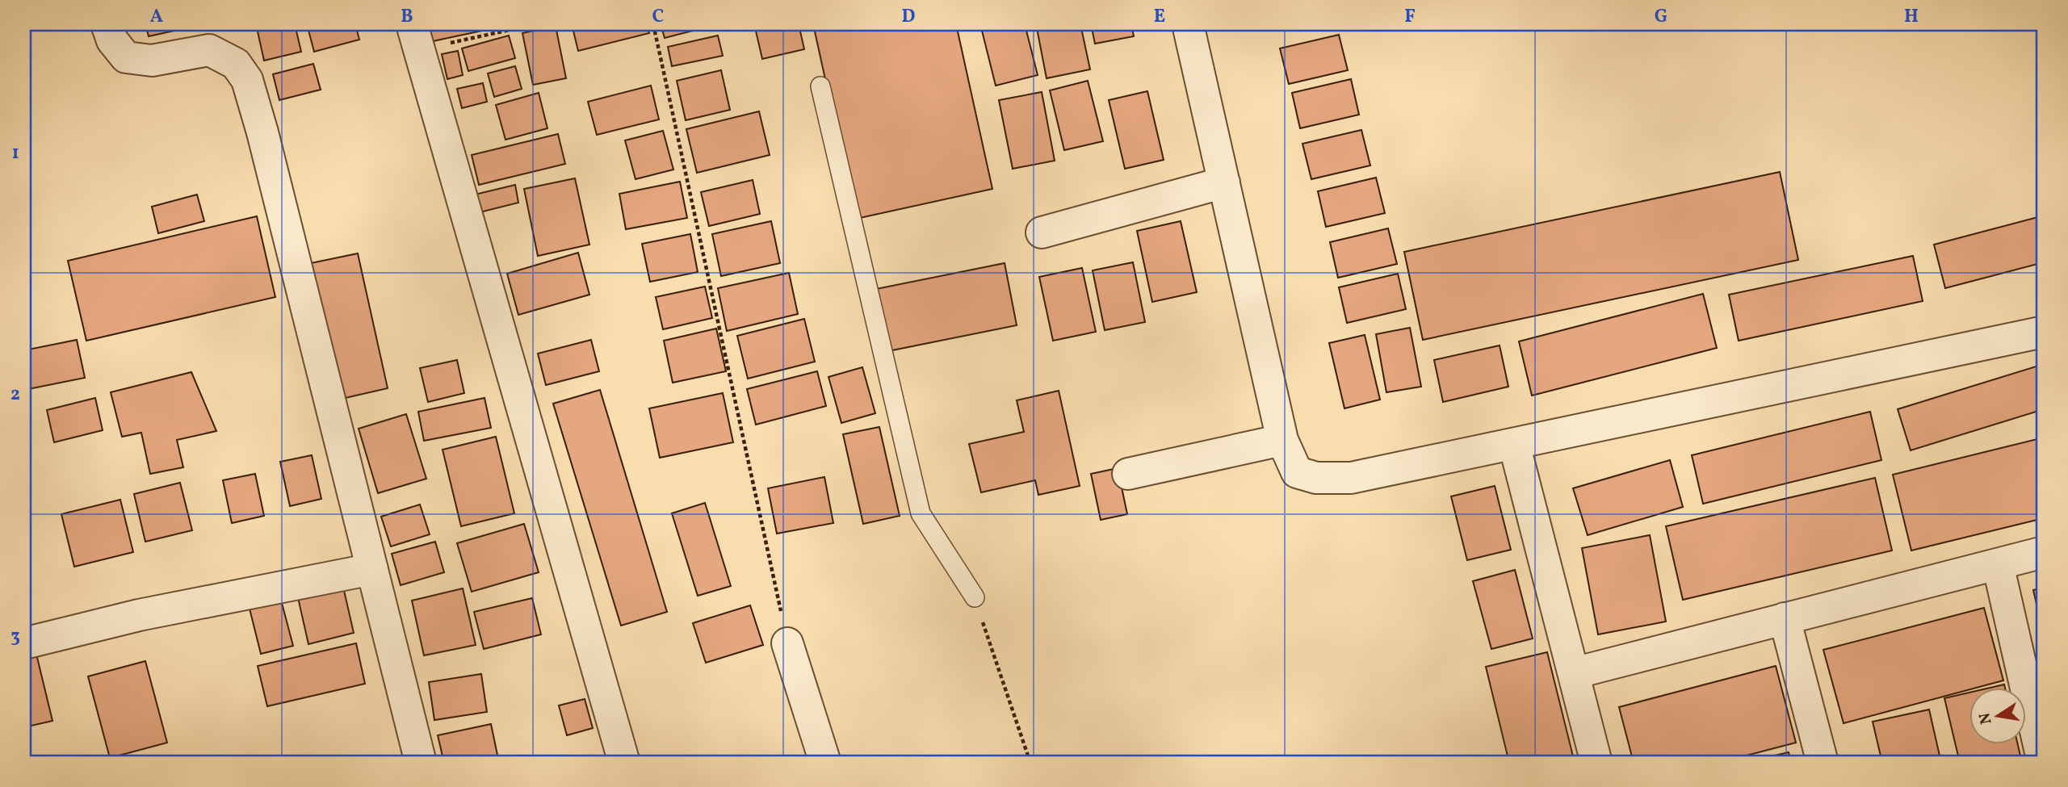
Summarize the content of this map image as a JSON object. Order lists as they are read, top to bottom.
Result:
{
  "north": "left",
  "grid": {
    "columns": [
      "A",
      "B",
      "C",
      "D",
      "E",
      "F",
      "G",
      "H"
    ],
    "rows": ["1", "2", "3"]
  }
}
